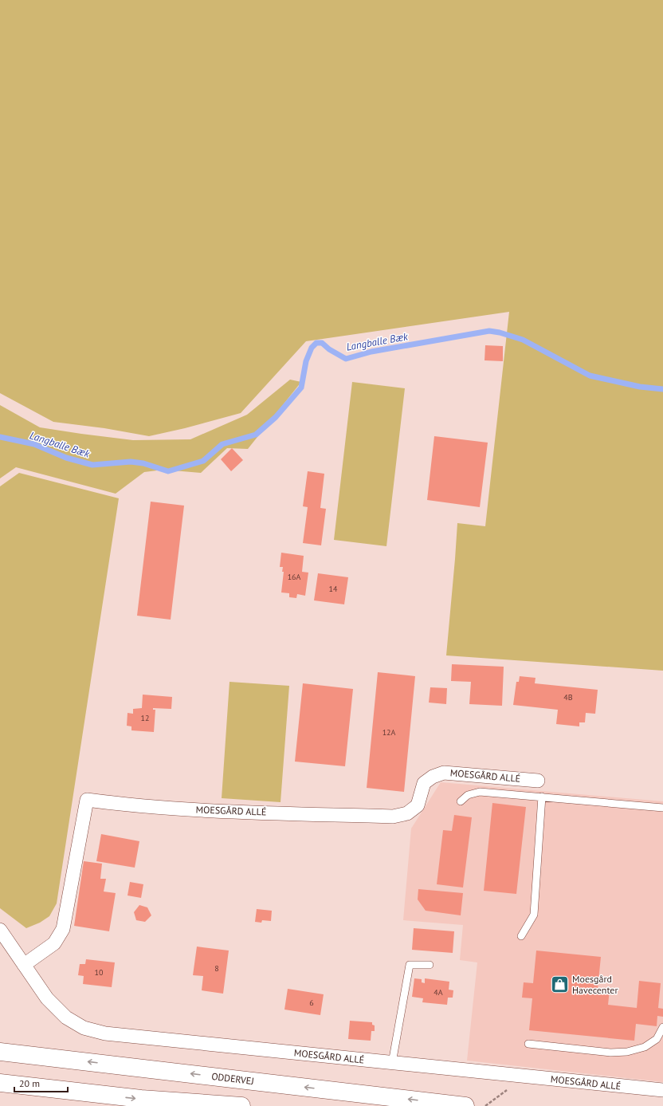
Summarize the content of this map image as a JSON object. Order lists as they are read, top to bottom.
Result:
{
  "streets": {
    "main road": ["ODDERVEJ"],
    "street": ["MOESGÅRD ALLÉ"]
  },
  "water": ["Langballe Bæk"],
  "places": {
    "shop": ["Moesgård Havecenter"]
  },
  "house_numbers": [
    "16A",
    "14",
    "4B",
    "12",
    "12A",
    "8",
    "10",
    "4A",
    "6"
  ],
  "scale_bar": "20 m"
}
